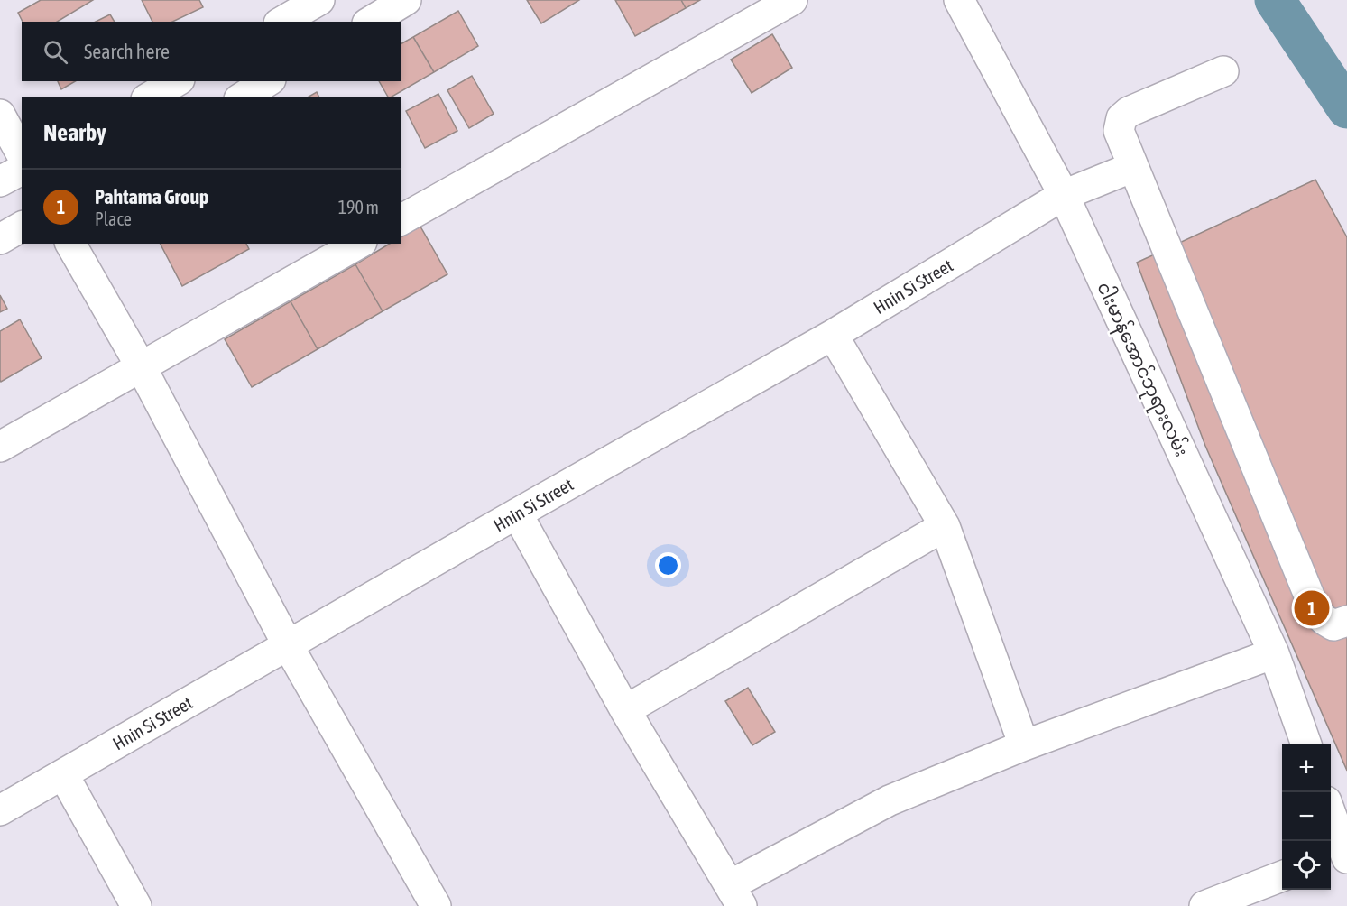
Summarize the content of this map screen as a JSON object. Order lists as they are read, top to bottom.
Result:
{
  "streets": {
    "street": ["Hnin Si Street", "ငါးမာန်အောင်ဘုရားလမ်း"]
  },
  "crossings": [
    ["Hnin Si Street", "ငါးမာန်အောင်ဘုရားလမ်း"]
  ],
  "page": {
    "search": "Search here",
    "heading": "Nearby",
    "list": [
      {
        "mark": "1",
        "name": "Pahtama Group",
        "note": "Place",
        "value": "190 m"
      }
    ],
    "pins": "1",
    "map_buttons": ["+", "−"]
  }
}
